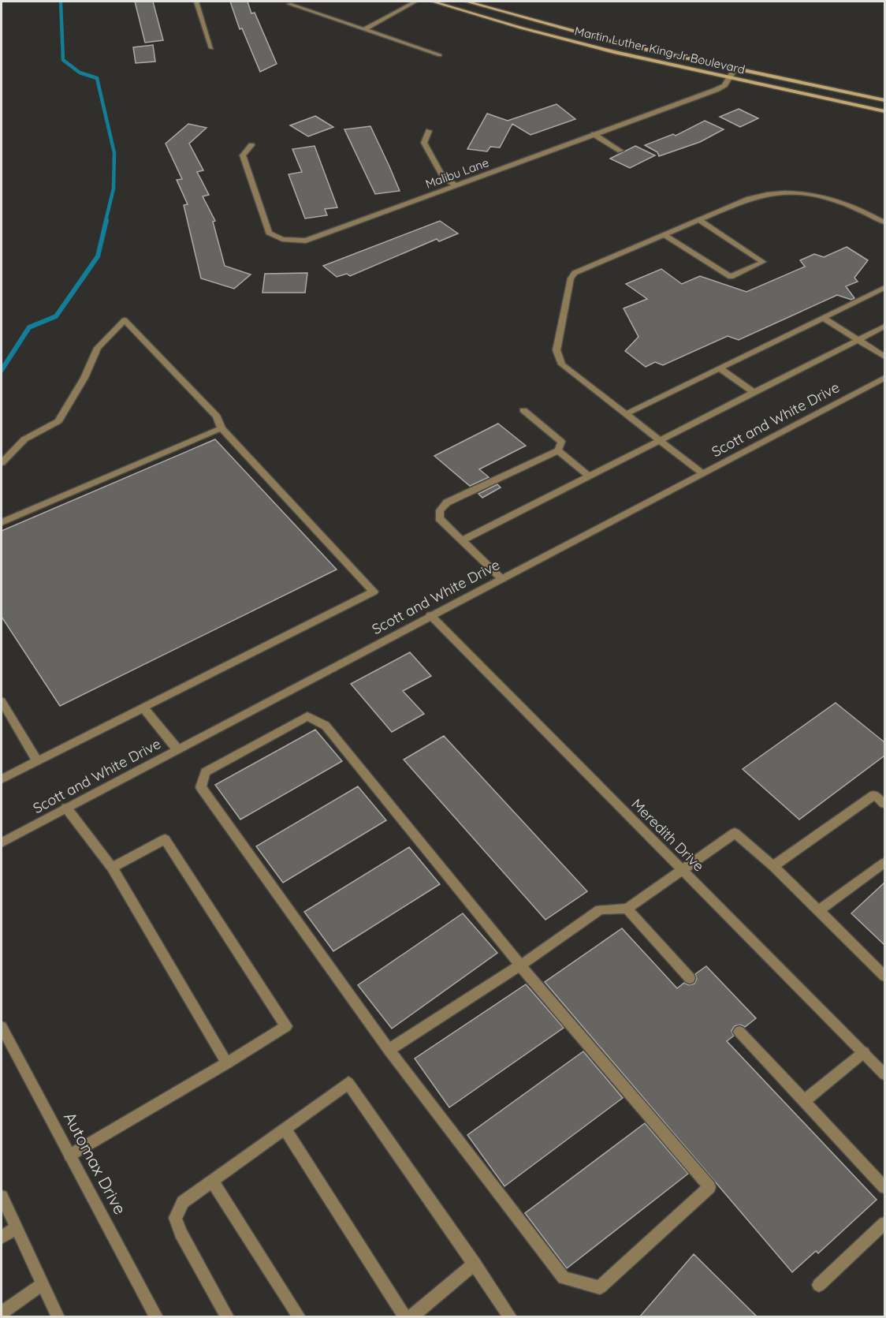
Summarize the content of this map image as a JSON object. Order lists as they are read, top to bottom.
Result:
{
  "streets": {
    "main road": ["Martin Luther King Jr Boulevard"],
    "street": [
      "Malibu Lane",
      "Scott and White Drive",
      "Meredith Drive",
      "Automax Drive"
    ]
  },
  "crossings": [
    ["Martin Luther King Jr Boulevard", "Malibu Lane"],
    ["Scott and White Drive", "Meredith Drive"]
  ]
}
